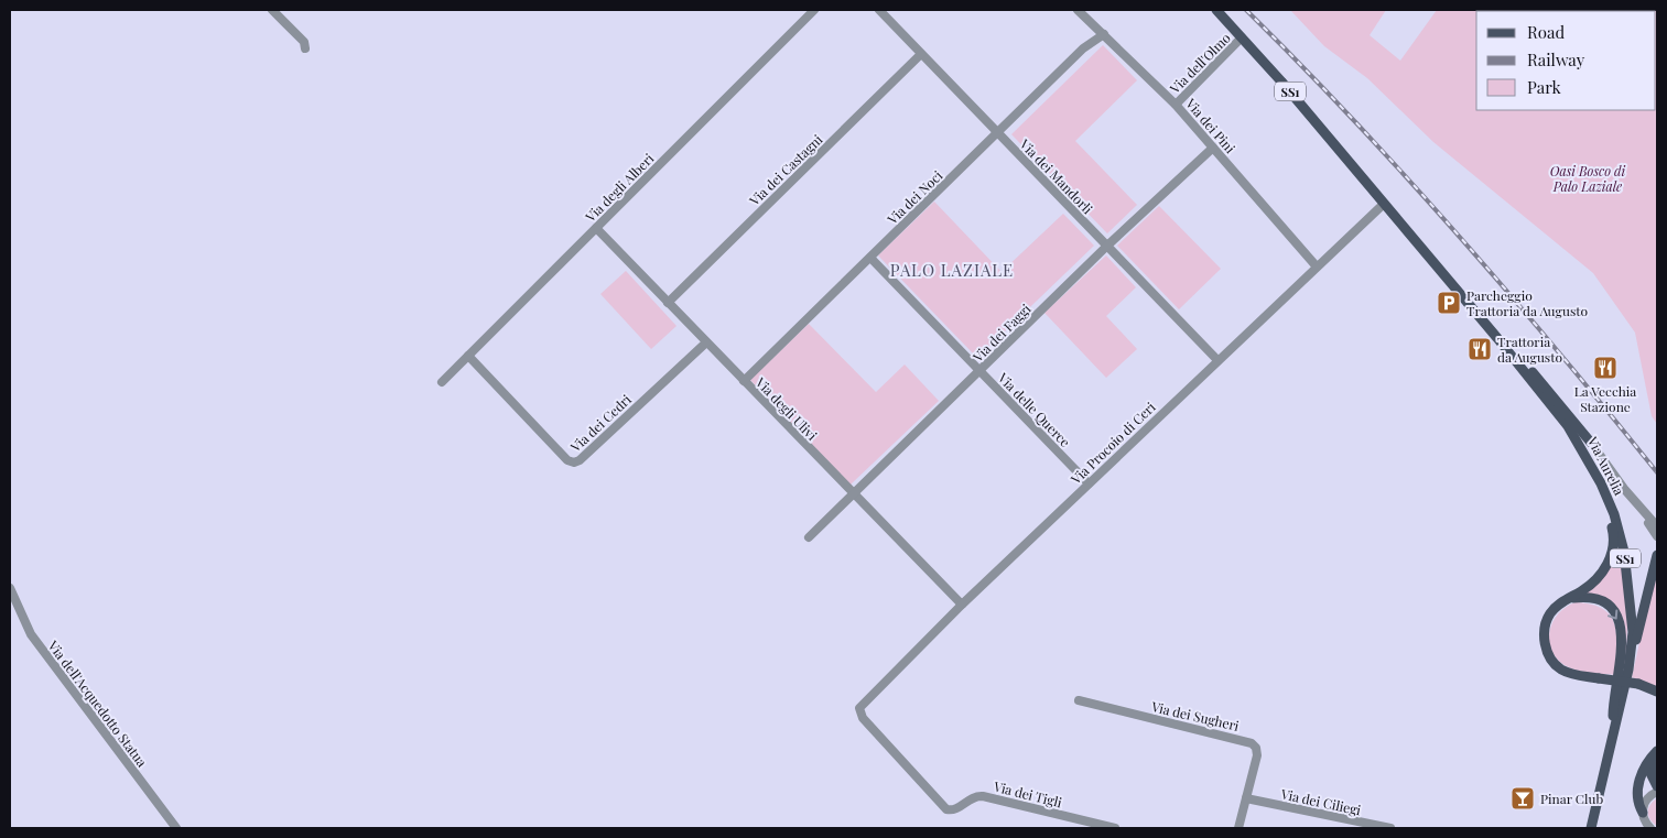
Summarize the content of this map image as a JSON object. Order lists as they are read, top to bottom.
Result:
{
  "streets": {
    "main road": ["SS1", "Via Aurelia"],
    "street": [
      "Via dell'Olmo",
      "Via dei Pini",
      "Via dei Castagni",
      "Via dei Mandorli",
      "Via degli Alberi",
      "Via dei Noci",
      "Via dei Faggi",
      "Via degli Ulivi",
      "Via delle Querce",
      "Via dei Cedri",
      "Via Procoio di Ceri",
      "Via dell'Acquedotto Statua",
      "Via dei Sugheri",
      "Via dei Tigli",
      "Via dei Ciliegi"
    ]
  },
  "crossings": [
    ["Via dell'Olmo", "Via dei Pini"],
    ["Via dell'Olmo", "Via Aurelia"],
    ["Via dei Pini", "Via dei Noci"],
    ["Via dei Pini", "Via dei Faggi"],
    ["Via dei Pini", "Via Procoio di Ceri"],
    ["Via dei Castagni", "Via dei Mandorli"],
    ["Via dei Castagni", "Via degli Ulivi"],
    ["Via dei Mandorli", "Via dei Noci"],
    ["Via dei Mandorli", "Via dei Faggi"],
    ["Via dei Mandorli", "Via Procoio di Ceri"],
    ["Via degli Alberi", "Via degli Ulivi"],
    ["Via degli Alberi", "Via dei Cedri"],
    ["Via dei Noci", "Via degli Ulivi"],
    ["Via dei Noci", "Via delle Querce"],
    ["Via dei Faggi", "Via degli Ulivi"],
    ["Via dei Faggi", "Via delle Querce"],
    ["Via degli Ulivi", "Via dei Cedri"],
    ["Via degli Ulivi", "Via Procoio di Ceri"],
    ["Via delle Querce", "Via Procoio di Ceri"],
    ["Via Procoio di Ceri", "Via Aurelia"],
    ["Via Procoio di Ceri", "Via dei Tigli"],
    ["Via dei Sugheri", "Via dei Ciliegi"]
  ],
  "districts": ["PALO LAZIALE"],
  "parks": ["Oasi Bosco di Palo Laziale"],
  "places": {
    "parking": ["Parcheggio Trattoria da Augusto"],
    "restaurant": ["Trattoria da Augusto", "La Vecchia Stazione"],
    "bar": ["Pinar Club"]
  },
  "legend": ["Road", "Railway", "Park"]
}
